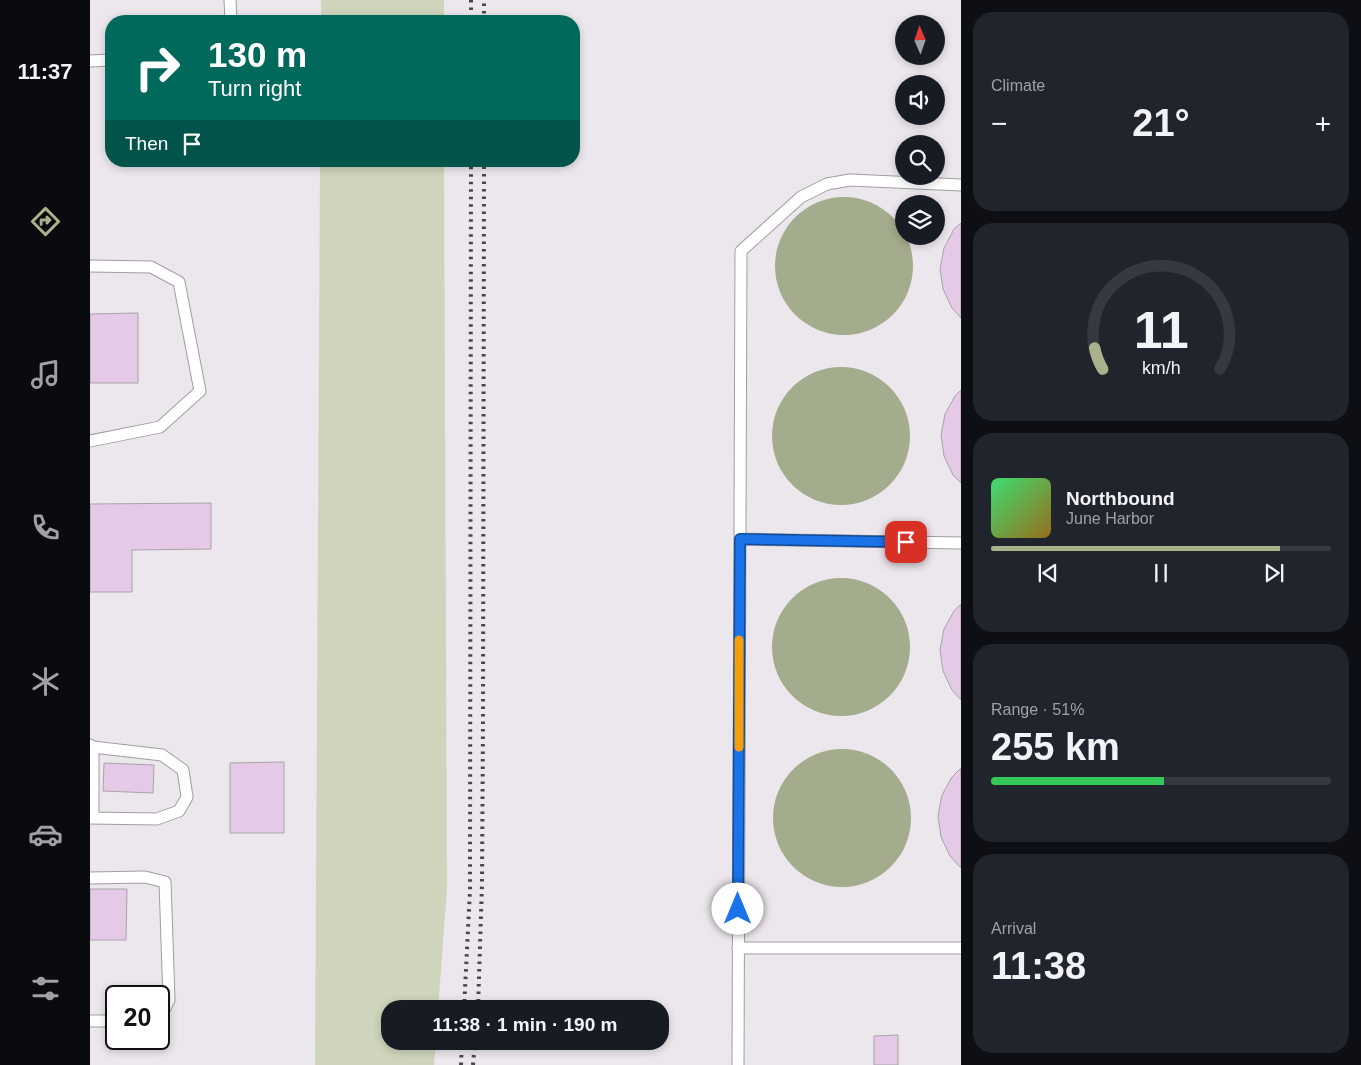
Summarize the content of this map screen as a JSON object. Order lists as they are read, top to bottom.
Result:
{
  "north": "top",
  "page": {
    "tabs": "11:37",
    "tile": [
      "Climate",
      ["Range · 51%", "255 km"],
      ["Arrival", "11:38"]
    ],
    "turn": ["130 m", "Turn right"],
    "heat": ["−", "21°", "+"],
    "then": "Then",
    "song": ["Northbound", "June Harbor"],
    "limit": "20",
    "trip": "11:38 · 1 min · 190 m",
    "gauge": ["11", "km/h"]
  }
}
